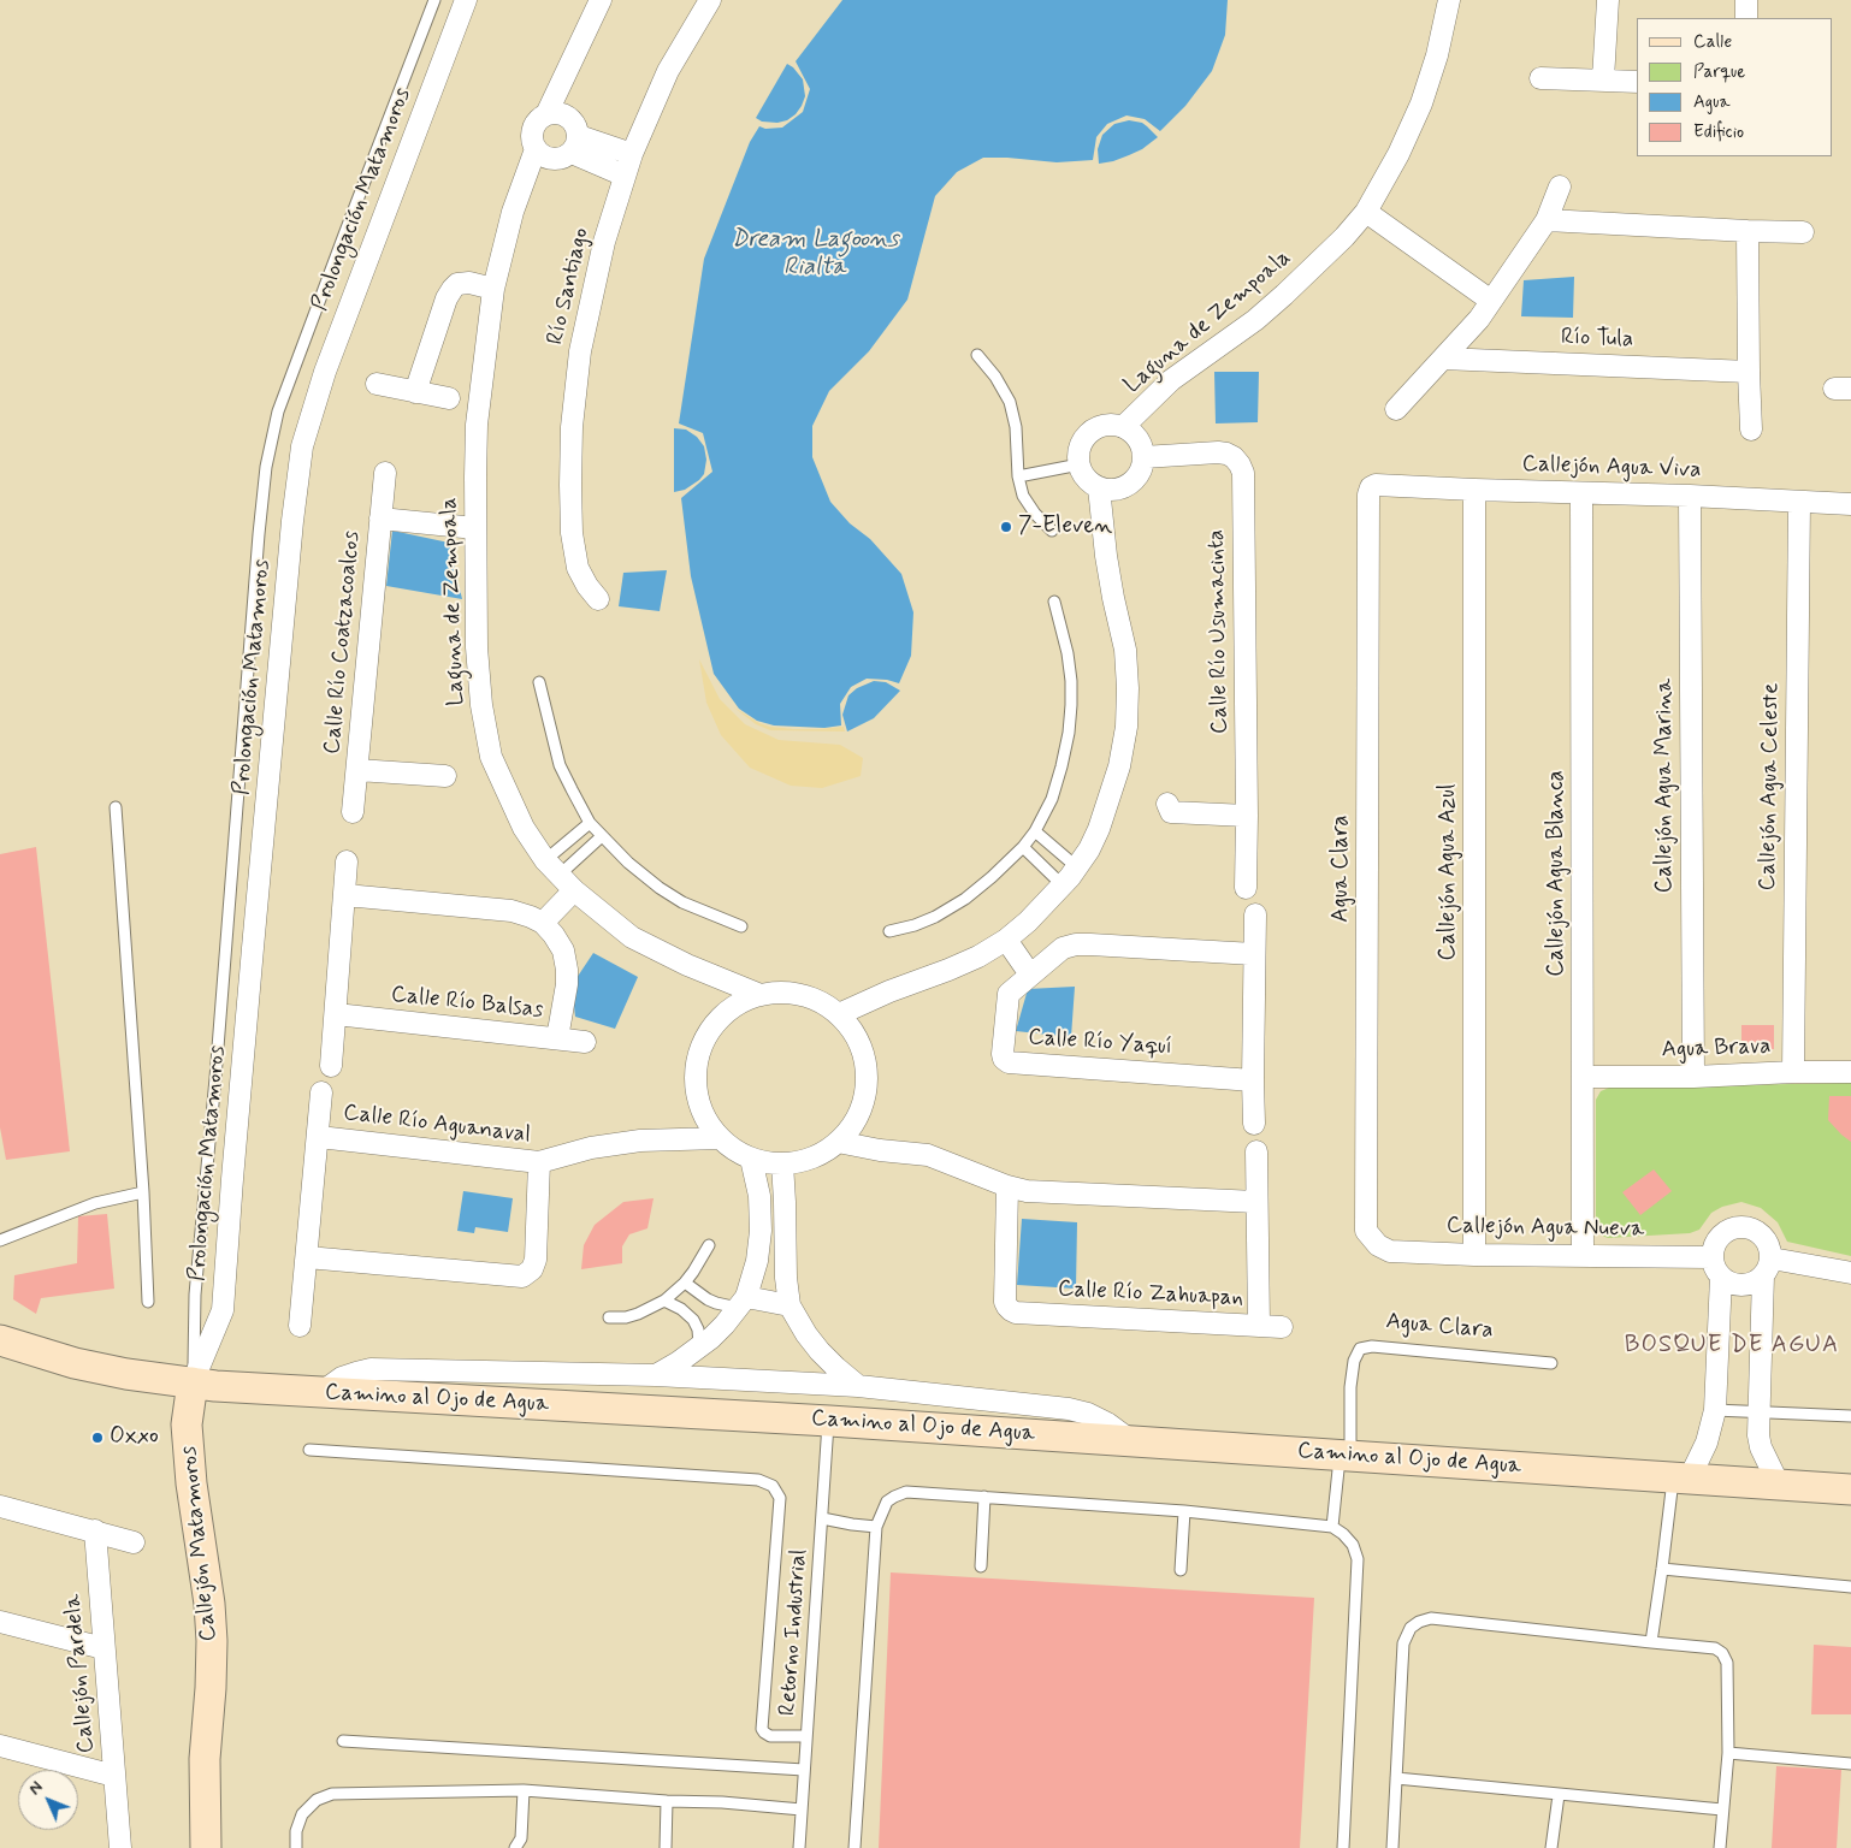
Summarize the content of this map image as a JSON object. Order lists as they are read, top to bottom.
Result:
{
  "streets": {
    "street": [
      "Prolongación Matamoros",
      "Río Santiago",
      "Laguna de Zempoala",
      "Río Tula",
      "Callejón Agua Viva",
      "Calle Río Usumacinta",
      "Calle Río Coatzacoalcos",
      "Callejón Agua Marina",
      "Callejón Agua Celeste",
      "Agua Clara",
      "Callejón Agua Azul",
      "Callejón Agua Blanca",
      "Calle Río Balsas",
      "Calle Río Yaquí",
      "Agua Brava",
      "Calle Río Aguanaval",
      "Callejón Agua Nueva",
      "Calle Río Zahuapan",
      "Camino al Ojo de Agua",
      "Callejón Matamoros",
      "Callejón Pardela"
    ],
    "lane": ["Retorno Industrial"]
  },
  "crossings": [
    ["Prolongación Matamoros", "Camino al Ojo de Agua"],
    ["Prolongación Matamoros", "Callejón Matamoros"],
    ["Laguna de Zempoala", "Calle Río Usumacinta"],
    ["Laguna de Zempoala", "Calle Río Coatzacoalcos"],
    ["Callejón Agua Viva", "Callejón Agua Marina"],
    ["Callejón Agua Viva", "Callejón Agua Celeste"],
    ["Callejón Agua Viva", "Agua Clara"],
    ["Callejón Agua Viva", "Callejón Agua Azul"],
    ["Callejón Agua Viva", "Callejón Agua Blanca"],
    ["Callejón Agua Marina", "Agua Brava"],
    ["Callejón Agua Celeste", "Agua Brava"],
    ["Agua Clara", "Callejón Agua Nueva"],
    ["Agua Clara", "Camino al Ojo de Agua"],
    ["Callejón Agua Azul", "Callejón Agua Nueva"],
    ["Callejón Agua Blanca", "Agua Brava"],
    ["Callejón Agua Blanca", "Callejón Agua Nueva"],
    ["Camino al Ojo de Agua", "Callejón Matamoros"],
    ["Camino al Ojo de Agua", "Retorno Industrial"]
  ],
  "districts": ["BOSQUE DE AGUA"],
  "water": ["Dream Lagoons Rialta"],
  "places": ["7-Eleven", "Oxxo"],
  "legend": [
    "Calle",
    "Parque",
    "Agua",
    "Edificio"
  ],
  "north": "top left"
}
